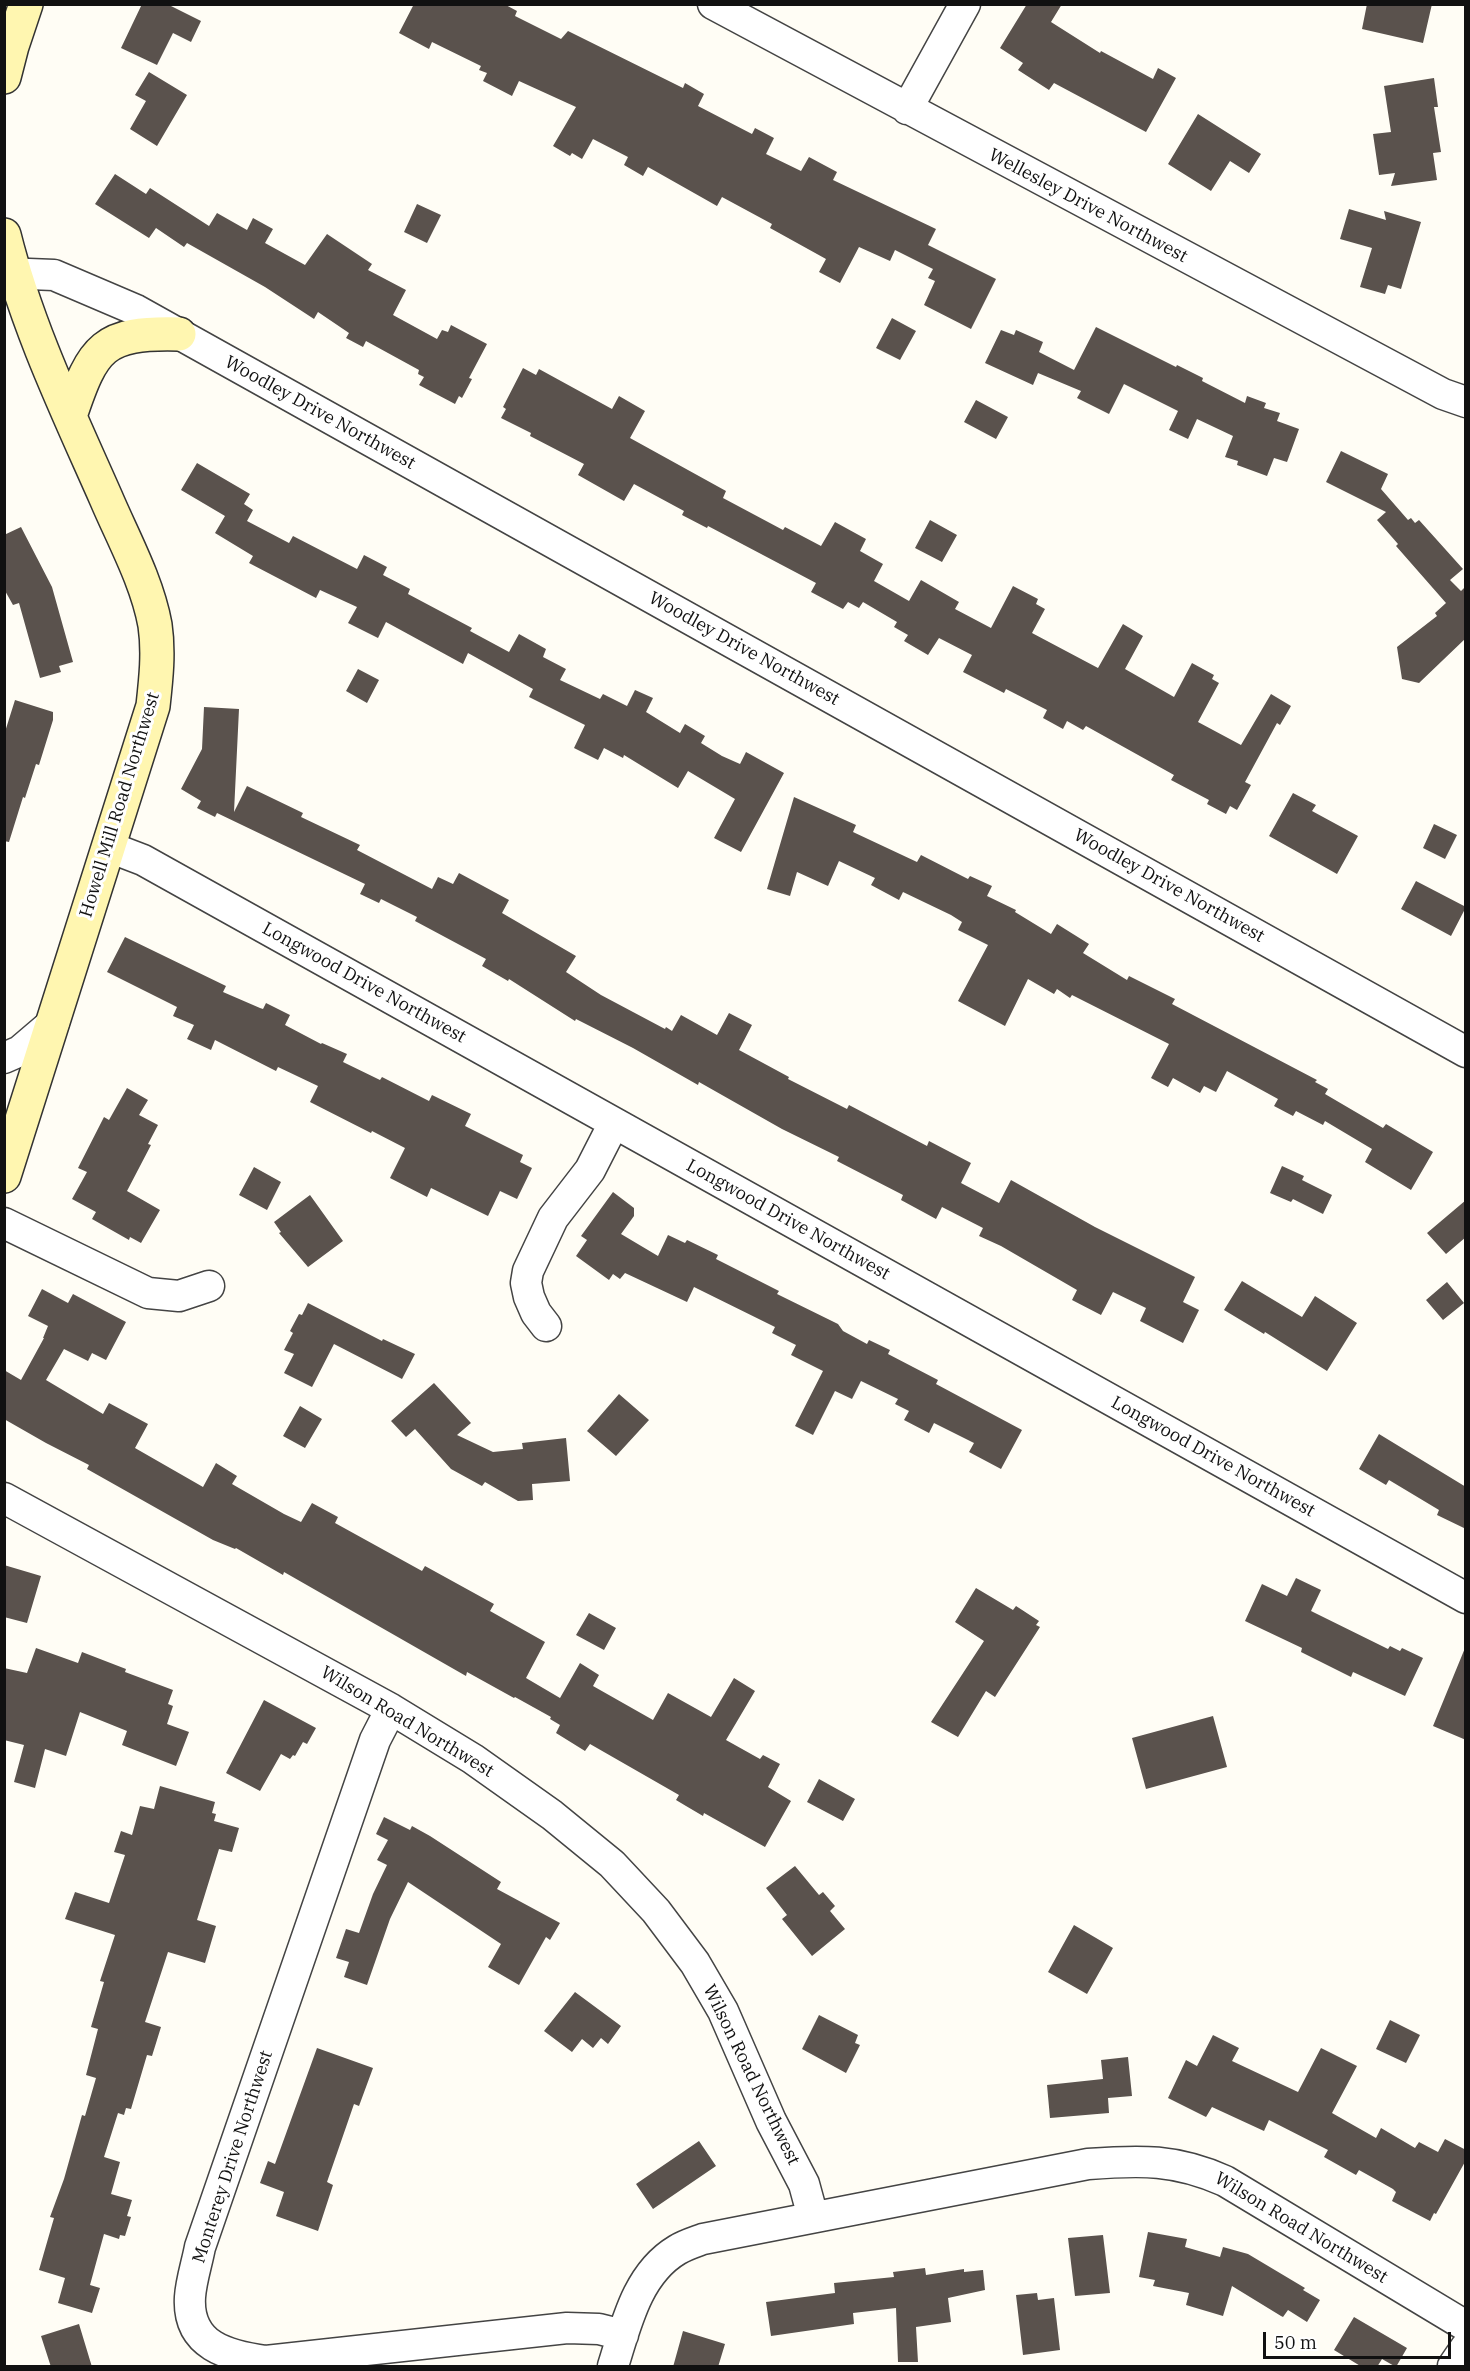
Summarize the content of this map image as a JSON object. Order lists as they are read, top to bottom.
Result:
{
  "streets": {
    "main road": ["Howell Mill Road Northwest"],
    "street": [
      "Wellesley Drive Northwest",
      "Woodley Drive Northwest",
      "Longwood Drive Northwest",
      "Wilson Road Northwest",
      "Monterey Drive Northwest"
    ]
  },
  "crossings": [
    ["Woodley Drive Northwest", "Howell Mill Road Northwest"],
    ["Howell Mill Road Northwest", "Longwood Drive Northwest"],
    ["Wilson Road Northwest", "Monterey Drive Northwest"]
  ],
  "scale_bar": "50 m"
}
